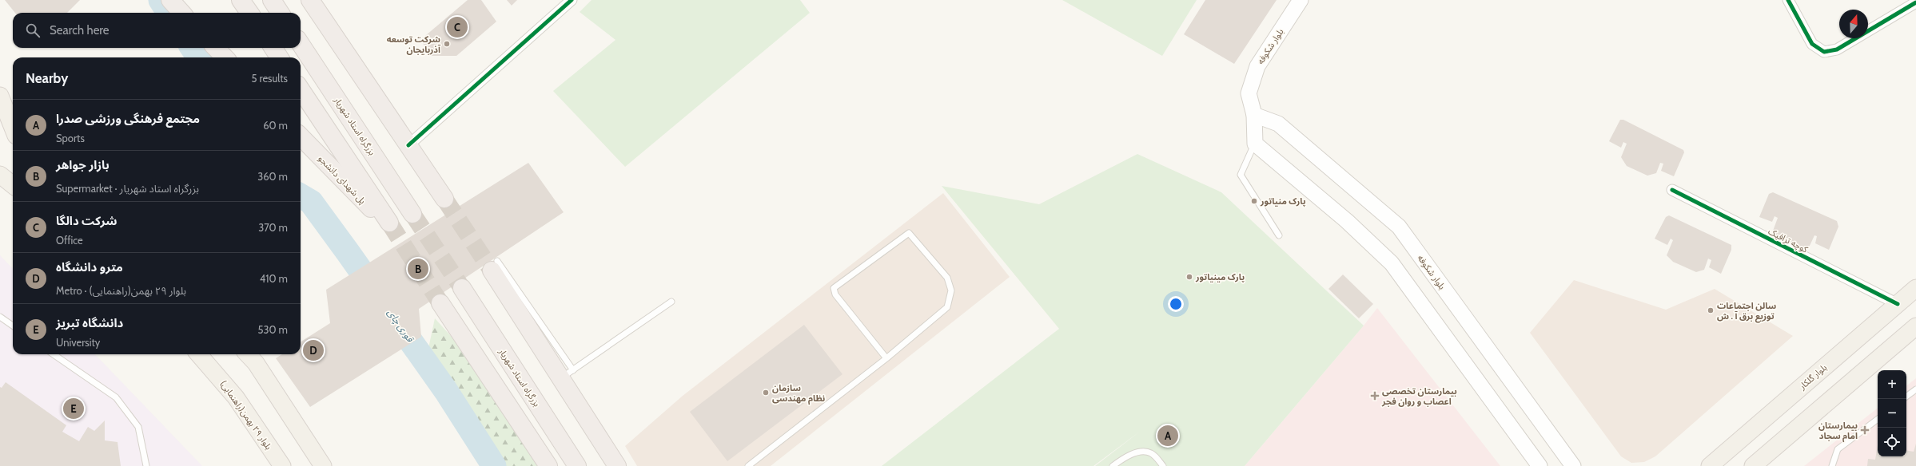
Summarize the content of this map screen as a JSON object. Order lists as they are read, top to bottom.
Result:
{
  "streets": {
    "highway": ["بزرگراه استاد شهریار", "پل شهدای دانشجو"],
    "main road": ["بلوار شکوفه", "بلوار گلکار", "بلوار ٢٩ بهمن(راهنمایی)"],
    "street": ["کوچه ترافیک"]
  },
  "crossings": [
    ["کوچه ترافیک", "بلوار گلکار"]
  ],
  "water": ["قوری چای"],
  "places": {
    "other": [
      "شرکت توسعه آذربایجان",
      "پارک منیاتور",
      "پارک مینیاتور",
      "سالن اجتماعات توزیع برق آ . ش",
      "سازمان نظام مهندسی"
    ],
    "health": ["بیمارستان تخصصی اعصاب و روان فجر", "بیمارستان امام سجاد"]
  },
  "north": "top",
  "page": {
    "search": "Search here",
    "pins": [
      "C",
      "B",
      "D",
      "E",
      "A"
    ],
    "heading": ["Nearby", "5 results"],
    "list": [
      {
        "mark": "A",
        "name": "مجتمع فرهنگی ورزشی صدرا",
        "note": "Sports",
        "value": "60 m"
      },
      {
        "mark": "B",
        "name": "بازار جواهر",
        "note": "Supermarket · بزرگراه استاد شهریار",
        "value": "360 m"
      },
      {
        "mark": "C",
        "name": "شرکت دالگا",
        "note": "Office",
        "value": "370 m"
      },
      {
        "mark": "D",
        "name": "مترو دانشگاه",
        "note": "Metro · بلوار ٢٩ بهمن(راهنمایی)",
        "value": "410 m"
      },
      {
        "mark": "E",
        "name": "دانشگاه تبریز",
        "note": "University",
        "value": "530 m"
      }
    ],
    "map_buttons": ["+", "−"]
  }
}
